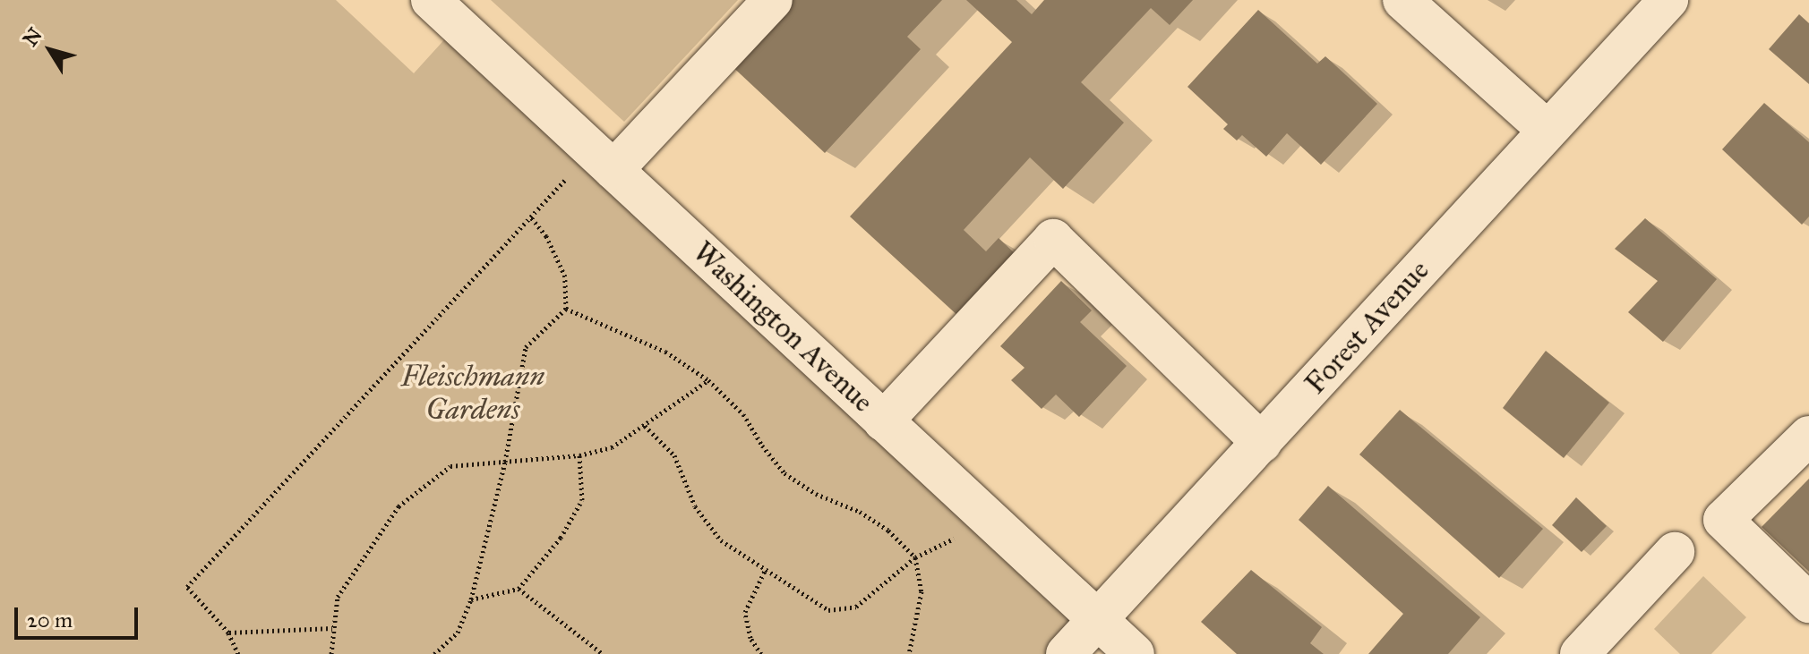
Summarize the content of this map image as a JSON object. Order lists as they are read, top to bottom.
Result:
{
  "streets": {
    "street": ["Washington Avenue", "Forest Avenue"]
  },
  "crossings": [
    ["Washington Avenue", "Forest Avenue"]
  ],
  "parks": ["Fleischmann Gardens"],
  "scale_bar": "20 m",
  "north": "top left"
}
